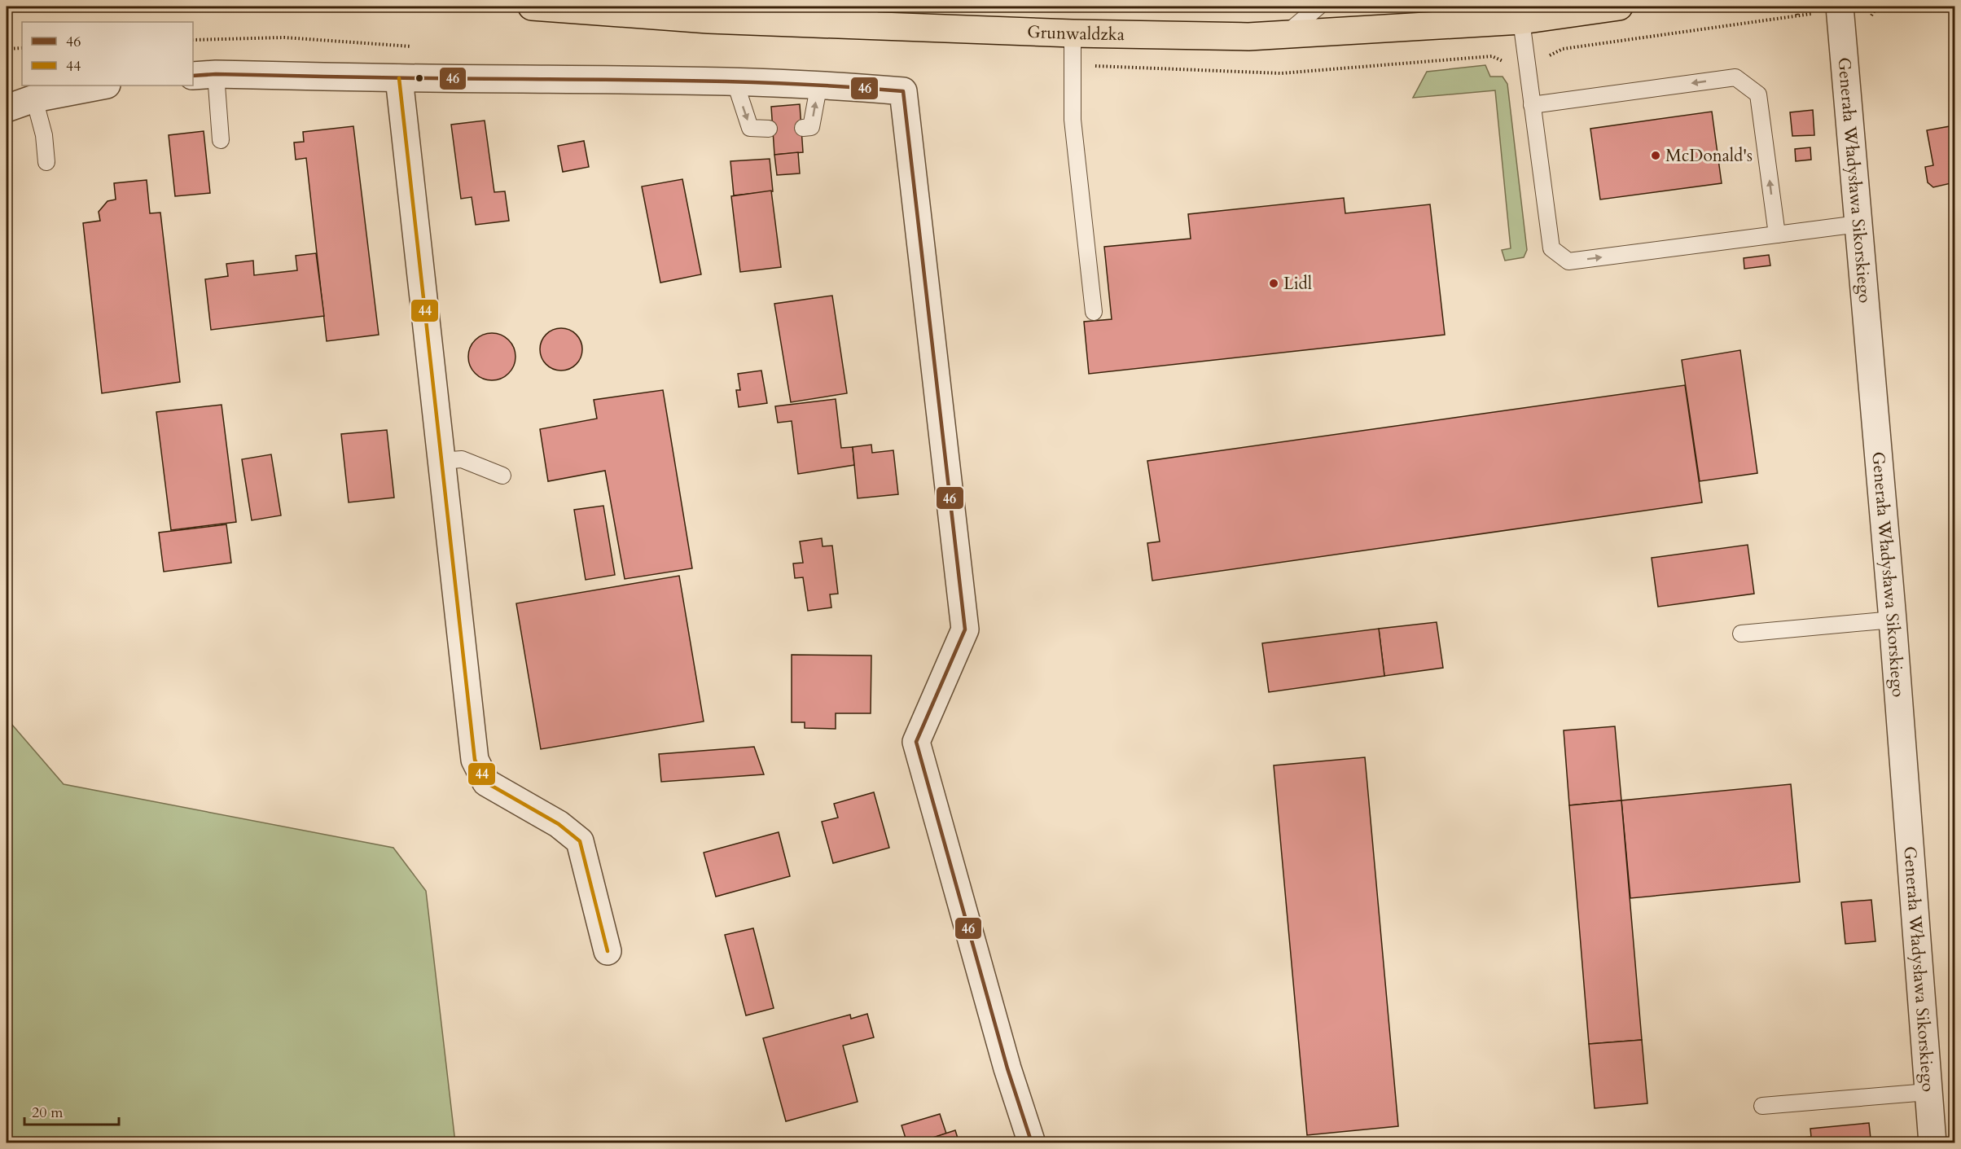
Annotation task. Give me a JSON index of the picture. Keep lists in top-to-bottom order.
{
  "streets": {
    "main road": ["Grunwaldzka"],
    "street": ["Generała Władysława Sikorskiego"]
  },
  "places": ["McDonald's", "Lidl"],
  "lines": ["transit line 46", "transit line 44"],
  "legend": ["46", "44"],
  "scale_bar": "20 m"
}
